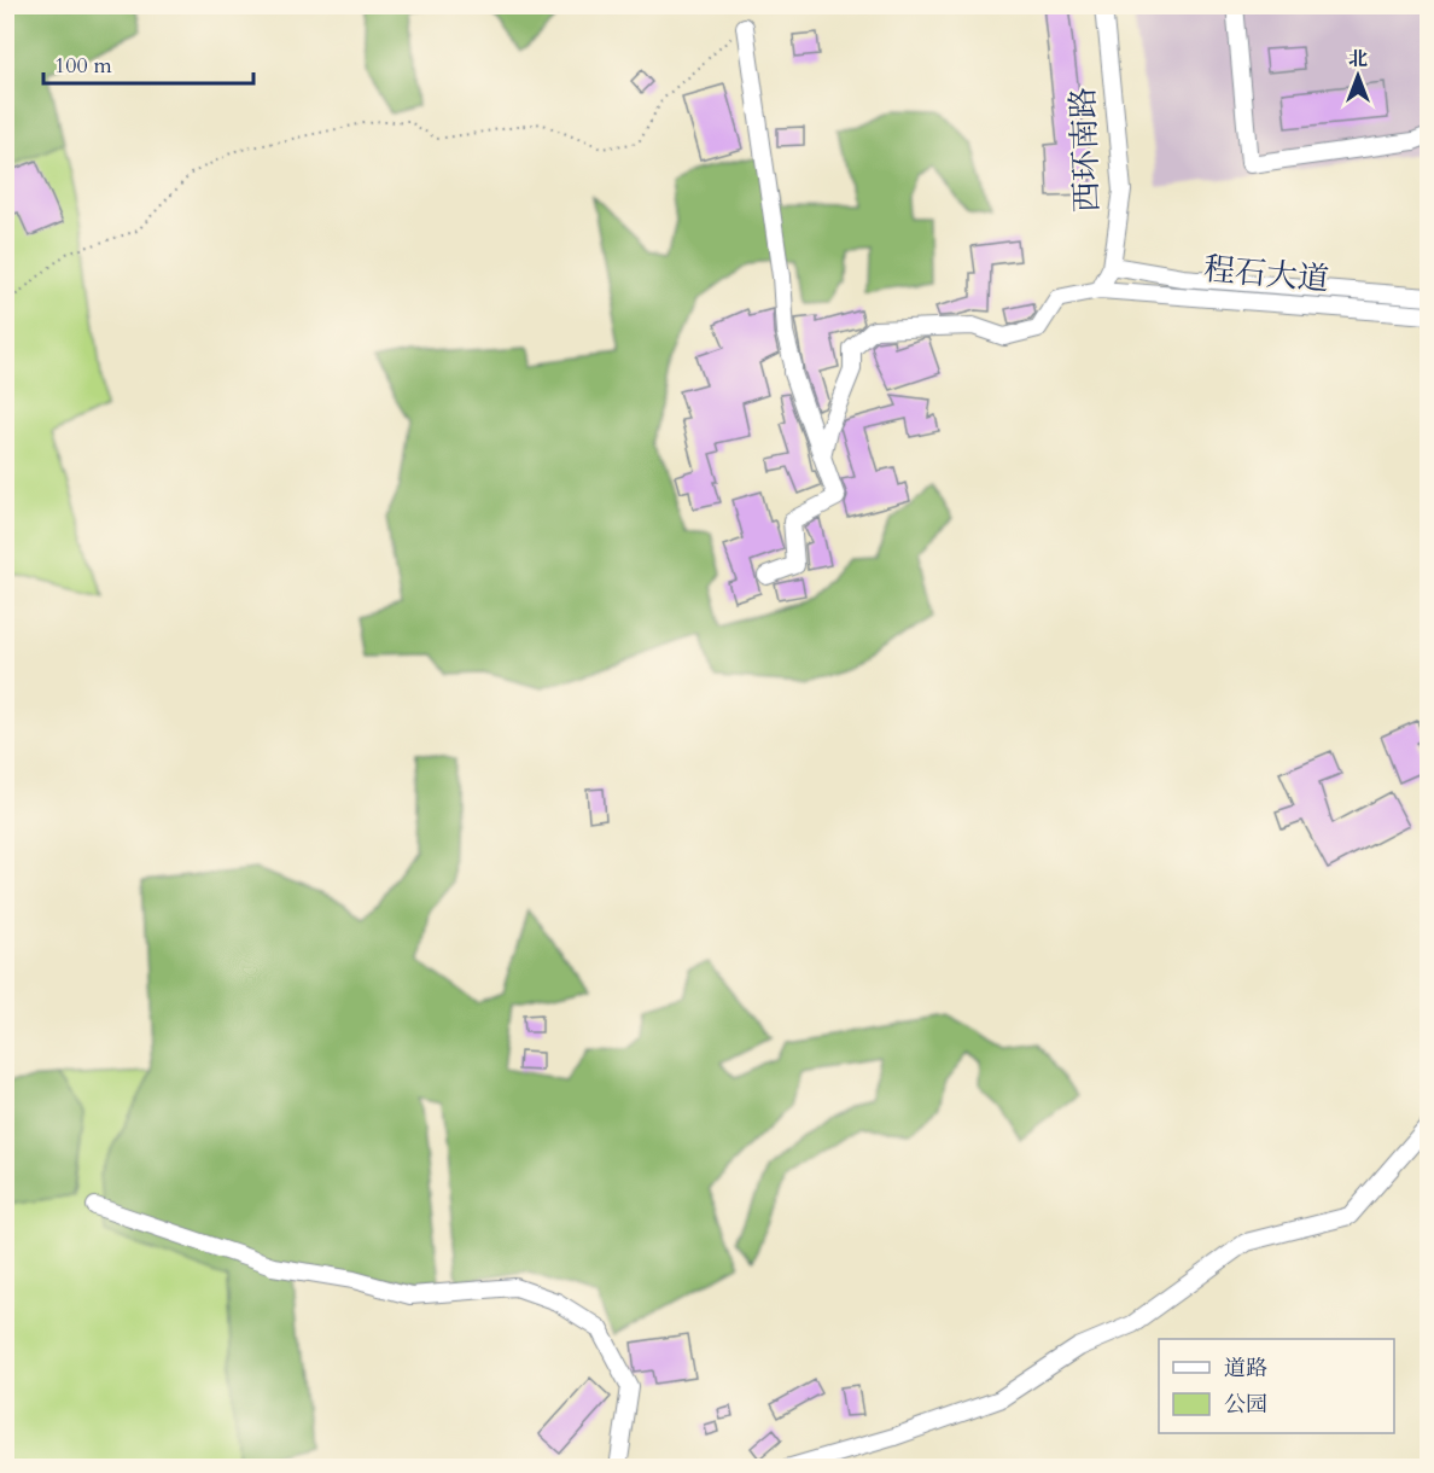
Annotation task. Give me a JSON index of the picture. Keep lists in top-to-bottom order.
{
  "streets": {
    "street": ["西环南路", "程石大道"]
  },
  "crossings": [
    ["西环南路", "程石大道"]
  ],
  "legend": ["道路", "公园"],
  "scale_bar": "100 m",
  "north": "top"
}
